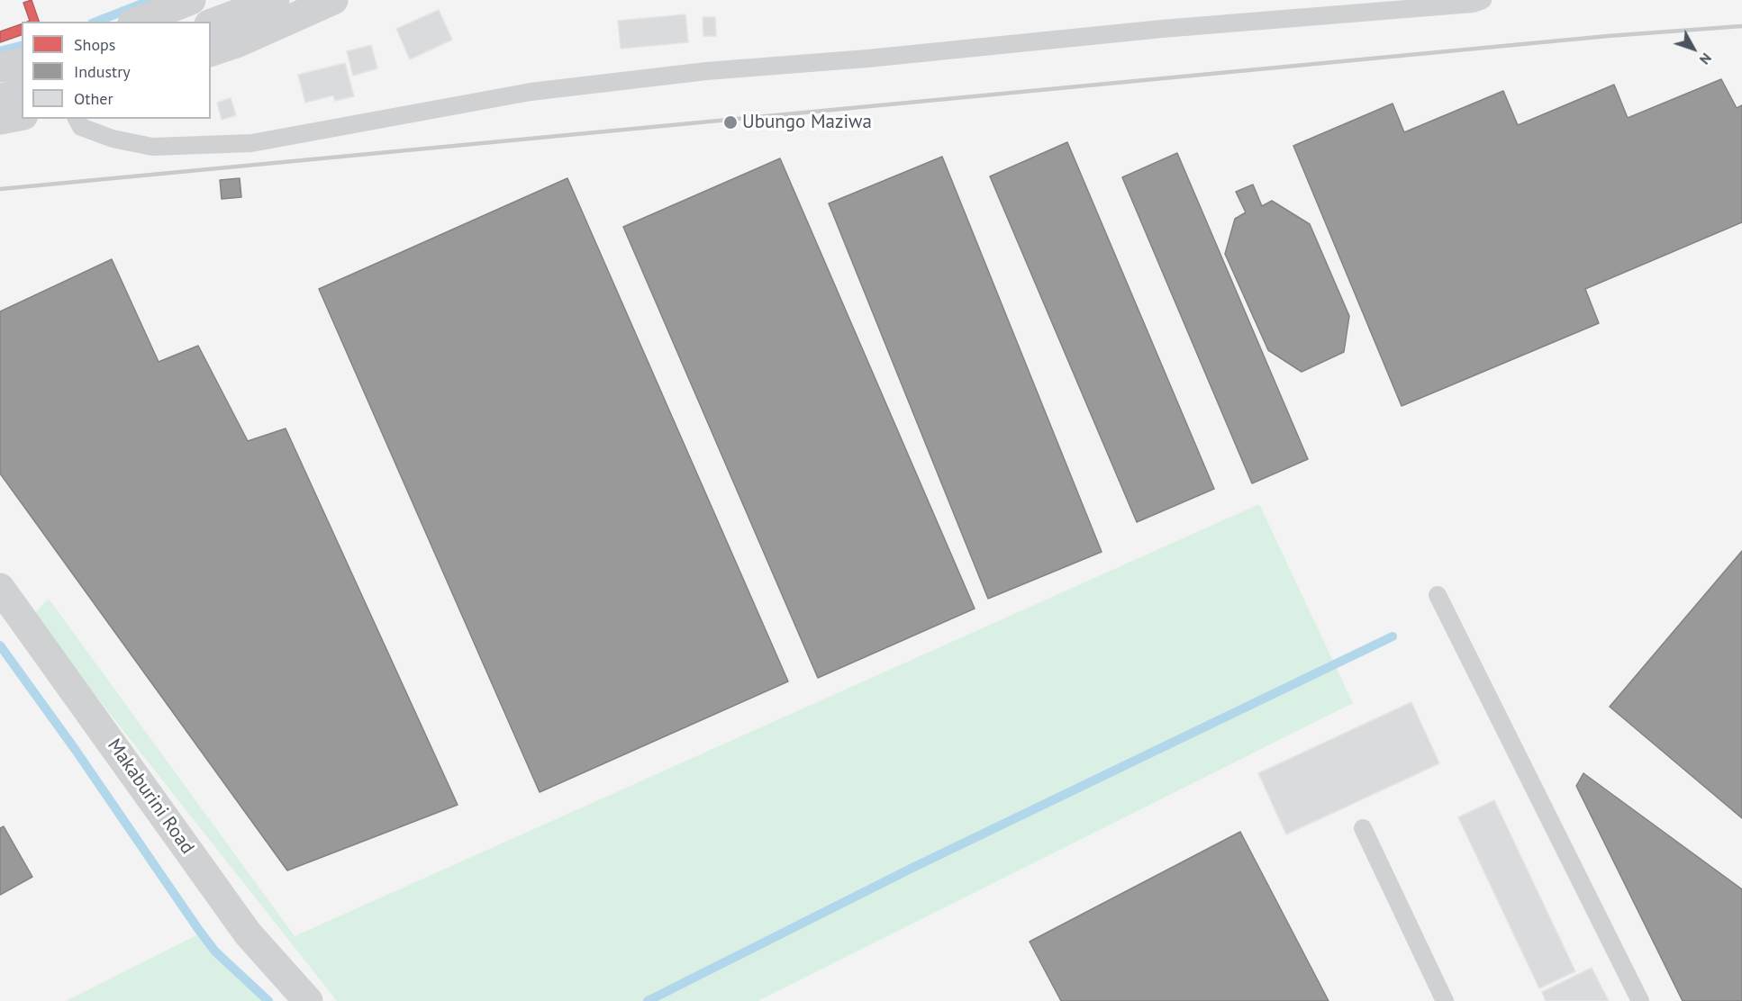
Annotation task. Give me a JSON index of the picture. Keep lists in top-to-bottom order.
{
  "streets": {
    "street": ["Makaburini Road"]
  },
  "places": ["Ubungo Maziwa"],
  "legend": ["Shops", "Industry", "Other"],
  "north": "bottom right"
}
